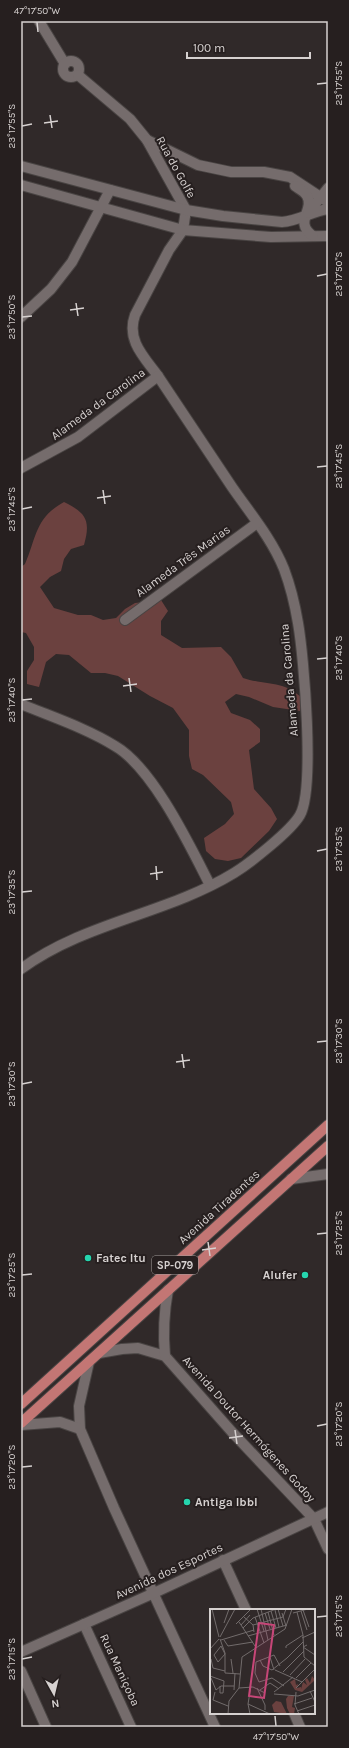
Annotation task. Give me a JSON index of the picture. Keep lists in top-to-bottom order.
{
  "streets": {
    "main road": ["Avenida Tiradentes", "SP-079"],
    "street": [
      "Rua do Golfe",
      "Alameda da Carolina",
      "Alameda Três Marias",
      "Avenida Doutor Hermógenes Godoy",
      "Avenida dos Esportes",
      "Rua Maniçoba"
    ]
  },
  "crossings": [
    ["Rua do Golfe", "Alameda da Carolina"],
    ["Alameda da Carolina", "Alameda Três Marias"],
    ["SP-079", "Avenida Doutor Hermógenes Godoy"],
    ["Avenida Doutor Hermógenes Godoy", "Avenida dos Esportes"],
    ["Avenida dos Esportes", "Rua Maniçoba"]
  ],
  "places": ["Fatec Itu", "Alufer", "Antiga Ibbl"],
  "scale_bar": "100 m",
  "north": "bottom",
  "coordinates": [
    "47°17'50\"W",
    "23°17'55\"S",
    "23°17'50\"S",
    "23°17'45\"S",
    "23°17'40\"S",
    "23°17'35\"S",
    "23°17'30\"S",
    "23°17'25\"S",
    "23°17'20\"S",
    "23°17'15\"S"
  ]
}
